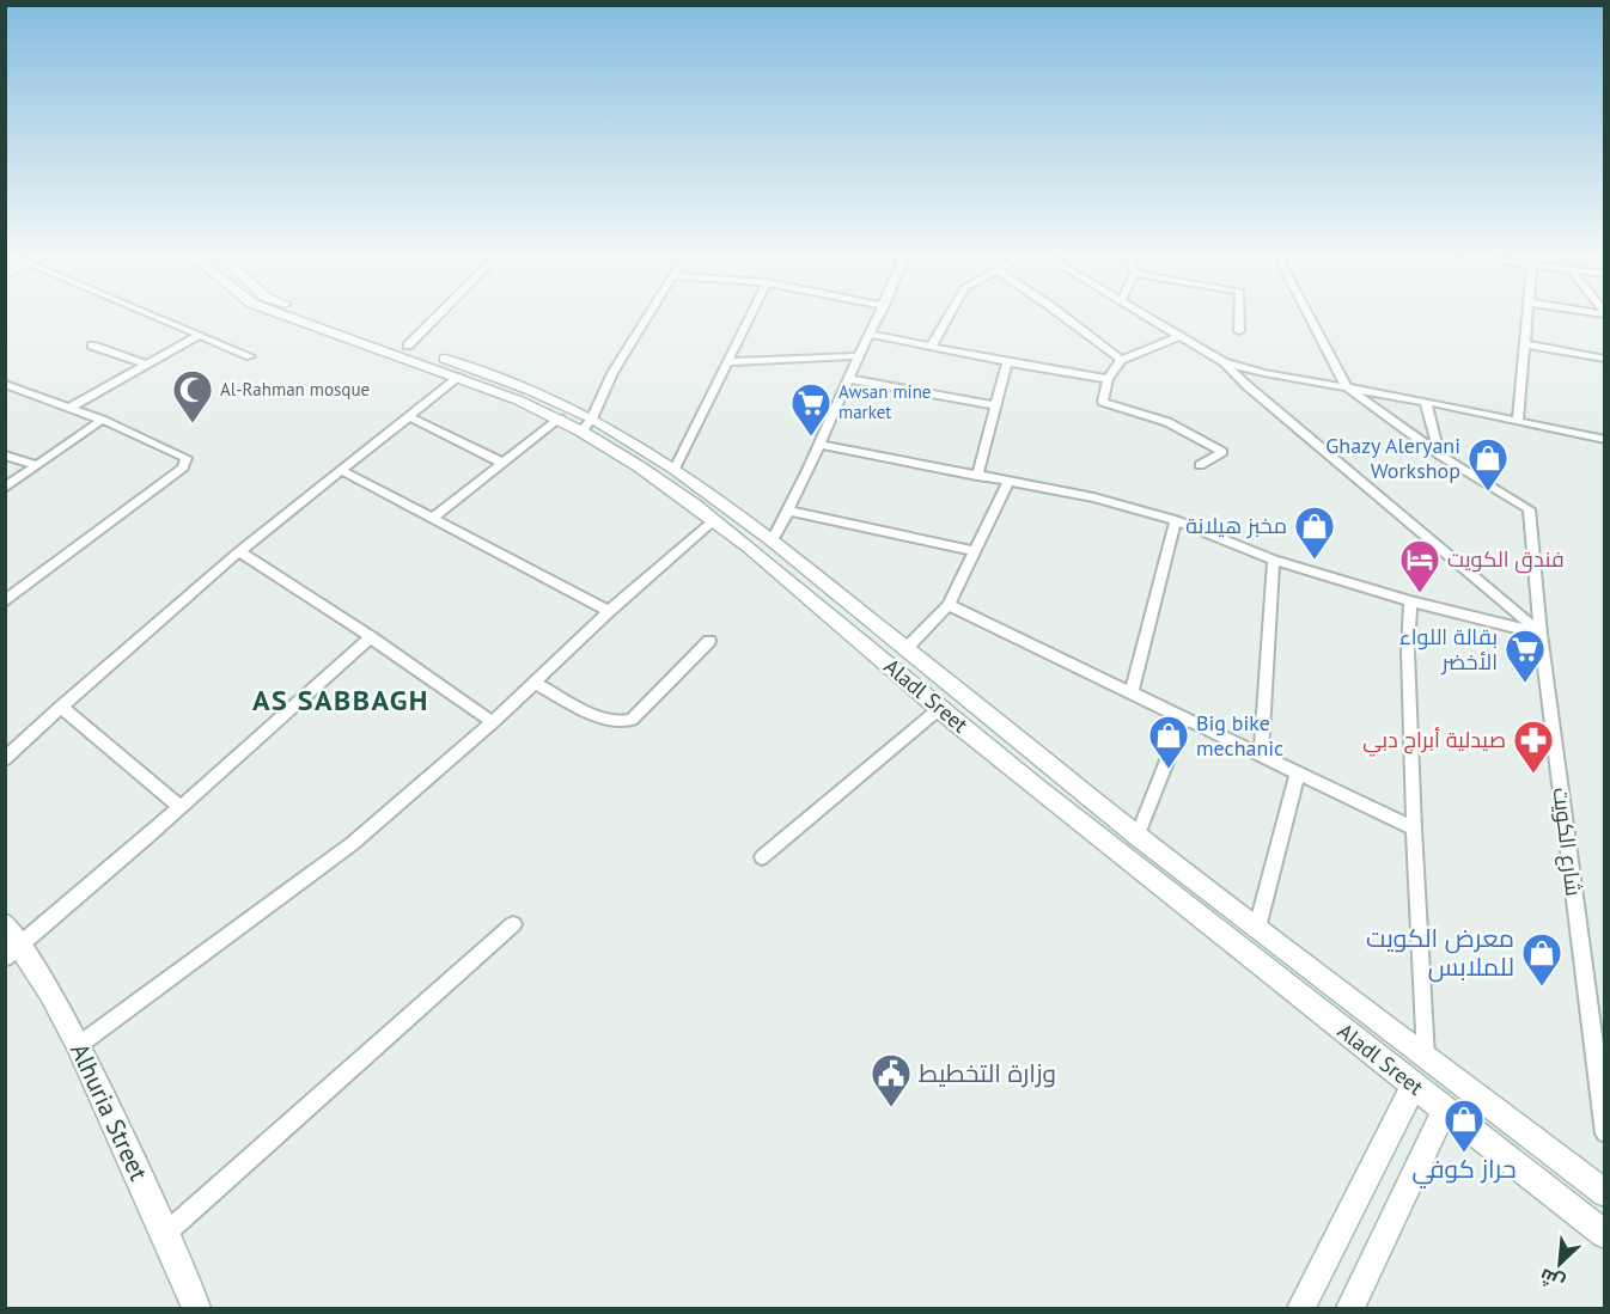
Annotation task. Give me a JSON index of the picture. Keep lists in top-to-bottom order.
{
  "streets": {
    "street": ["Aladl Sreet", "شارع الكويت", "Alhuria Street"]
  },
  "districts": ["AS SABBAGH"],
  "places": {
    "mosque": ["Al-Rahman mosque"],
    "supermarket": ["Awsan mine market", "بقالة اللواء الأخضر"],
    "shop": [
      "Ghazy Aleryani Workshop",
      "مخبز هيلانة",
      "Big bike mechanic",
      "معرض الكويت للملابس",
      "حراز كوفي"
    ],
    "hotel": ["فندق الكويت"],
    "pharmacy": ["صيدلية أبراج دبي"],
    "public building": ["وزارة التخطيط"]
  },
  "north": "bottom left"
}
